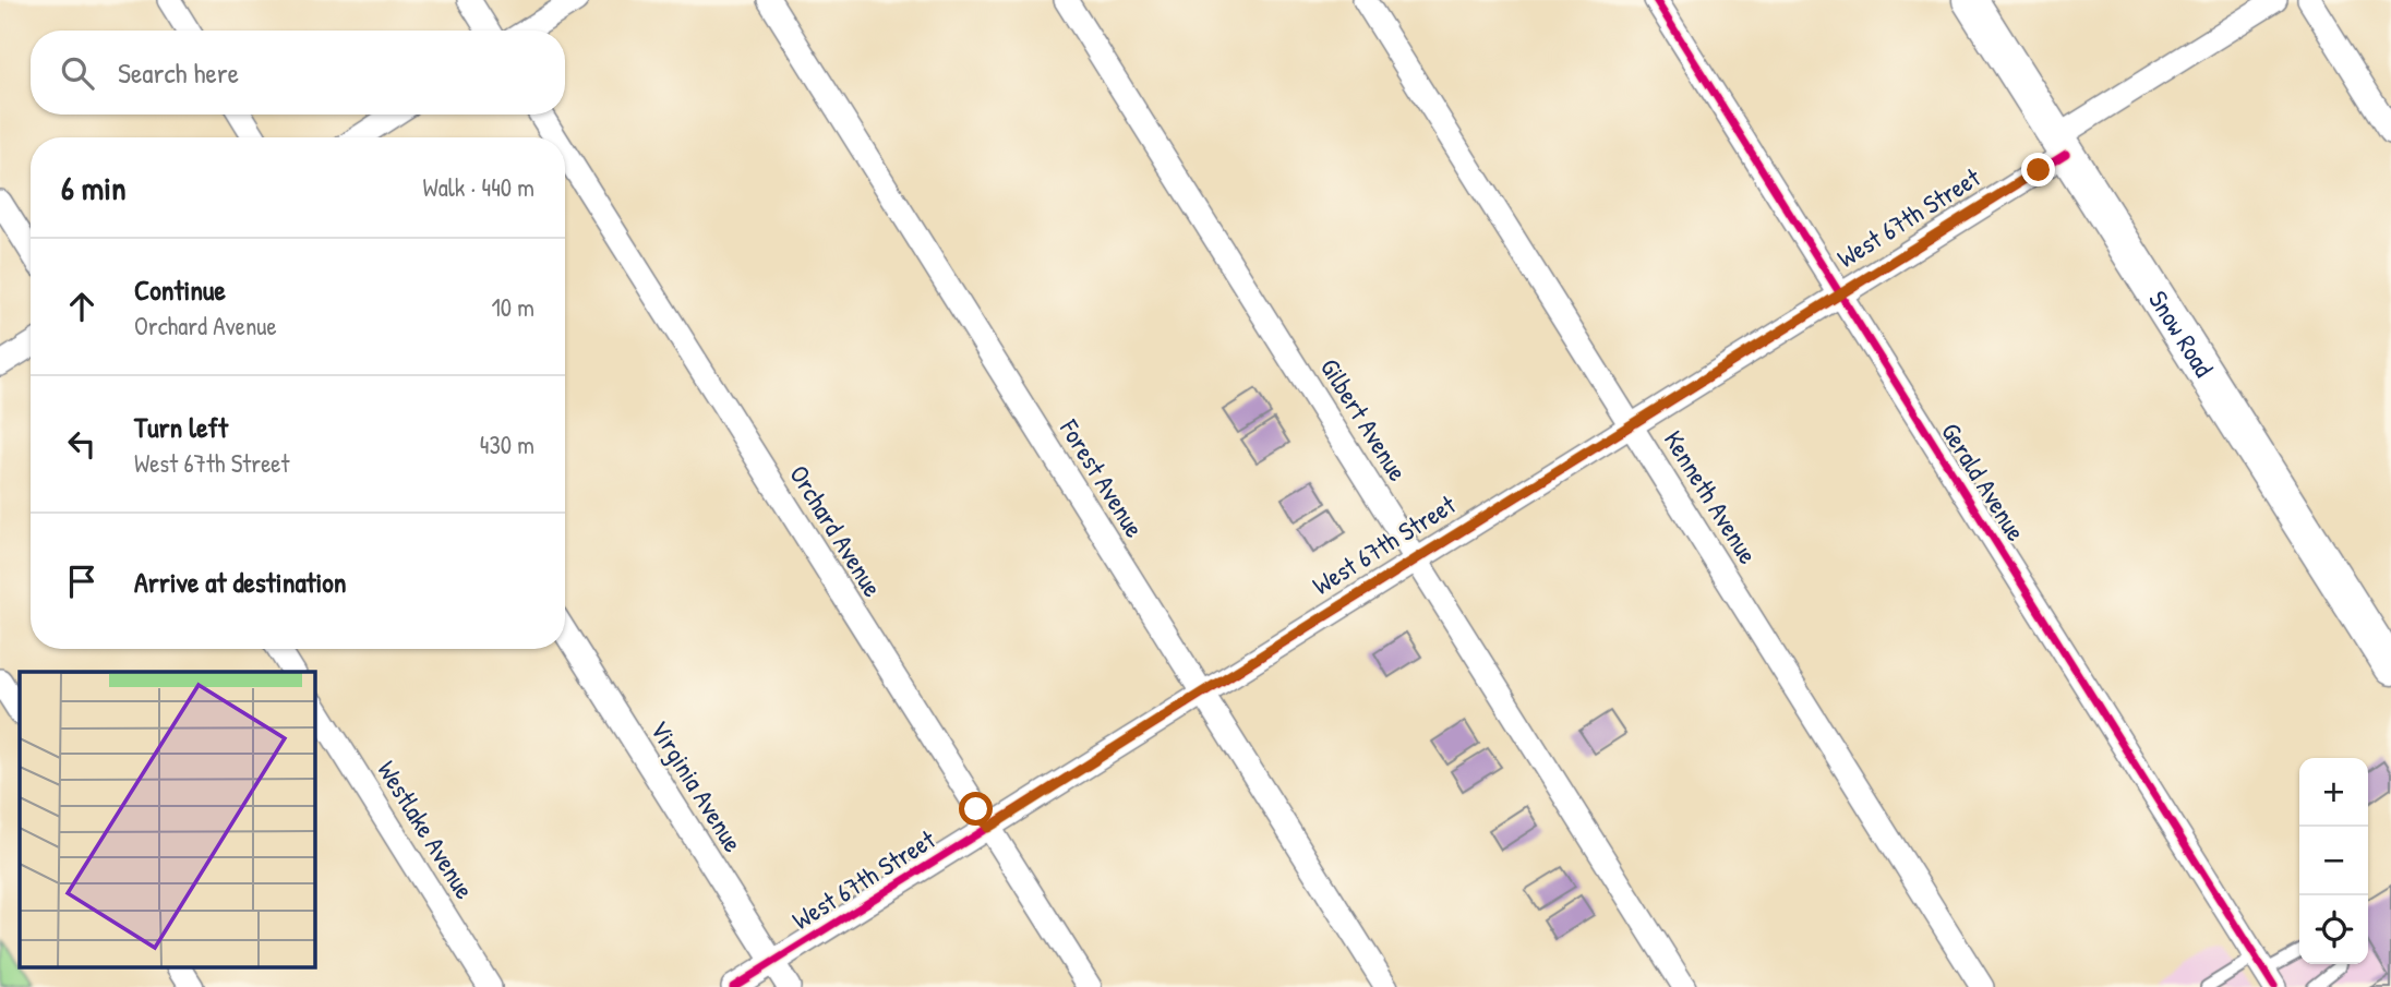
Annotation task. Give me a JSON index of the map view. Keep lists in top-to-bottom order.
{
  "streets": {
    "main road": ["Snow Road"],
    "street": [
      "West 67th Street",
      "Gilbert Avenue",
      "Forest Avenue",
      "Gerald Avenue",
      "Kenneth Avenue",
      "Orchard Avenue",
      "Virginia Avenue",
      "Westlake Avenue"
    ]
  },
  "crossings": [
    ["West 67th Street", "Snow Road"],
    ["West 67th Street", "Gilbert Avenue"],
    ["West 67th Street", "Forest Avenue"],
    ["West 67th Street", "Gerald Avenue"],
    ["West 67th Street", "Kenneth Avenue"],
    ["West 67th Street", "Orchard Avenue"],
    ["West 67th Street", "Virginia Avenue"]
  ],
  "page": {
    "search": "Search here",
    "heading": ["6 min", "Walk · 440 m"],
    "list": [
      ["Continue", "Orchard Avenue", "10 m"],
      ["Turn left", "West 67th Street", "430 m"],
      "Arrive at destination"
    ],
    "map_buttons": ["+", "−"]
  }
}
